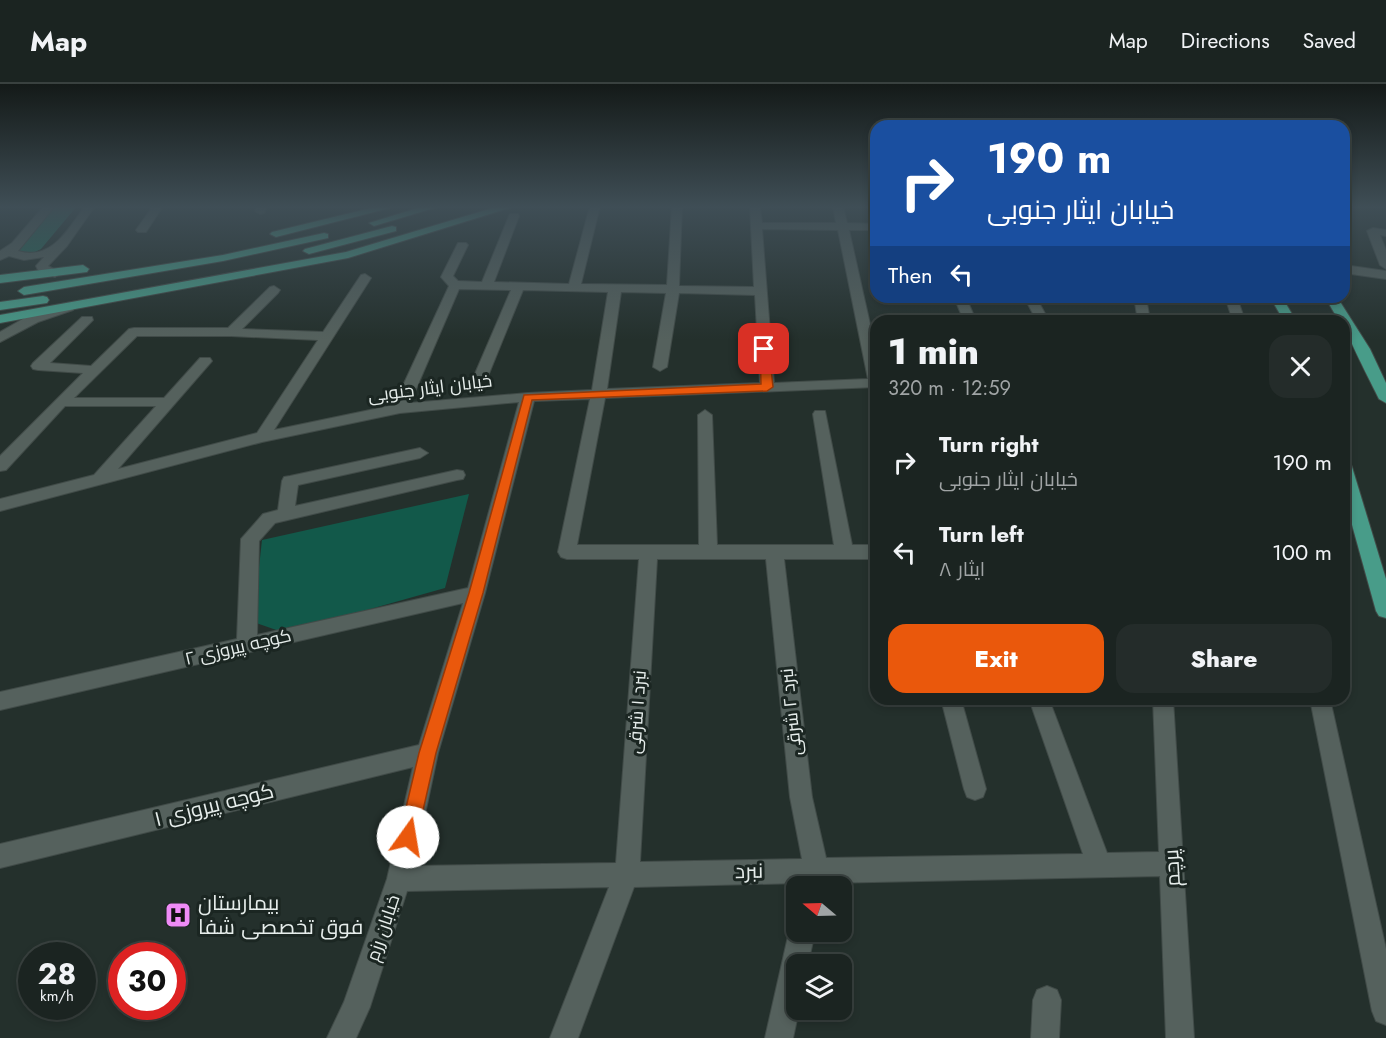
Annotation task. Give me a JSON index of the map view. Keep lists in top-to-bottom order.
{
  "streets": {
    "street": [
      "خیابان ایثار جنوبی",
      "کوچه پیروزی ۲",
      "نبرد ۱ شرقی",
      "نبرد ۲ شرقی",
      "کوچه پیروزی ۱",
      "پرچم",
      "نبرد",
      "خیابان رزم"
    ]
  },
  "crossings": [
    ["خیابان ایثار جنوبی", "خیابان رزم"],
    ["کوچه پیروزی ۲", "خیابان رزم"],
    ["نبرد ۱ شرقی", "نبرد"],
    ["کوچه پیروزی ۱", "خیابان رزم"],
    ["پرچم", "نبرد"],
    ["نبرد", "خیابان رزم"]
  ],
  "places": {
    "hospital": ["بیمارستان فوق تخصصی شفا"]
  },
  "north": "left",
  "page": {
    "header": "Map",
    "nav": ["Map", "Directions", "Saved"],
    "turn": ["190 m", "خیابان ایثار جنوبی"],
    "then": "Then",
    "heading": ["1 min", "320 m · 12:59"],
    "list": [
      {
        "name": "Turn right",
        "note": "خیابان ایثار جنوبی",
        "value": "190 m"
      },
      {
        "name": "Turn left",
        "note": "ایثار ۸",
        "value": "100 m"
      }
    ],
    "buttons": ["Exit", "Share"],
    "speed": "28 km/h",
    "limit": "30"
  }
}
